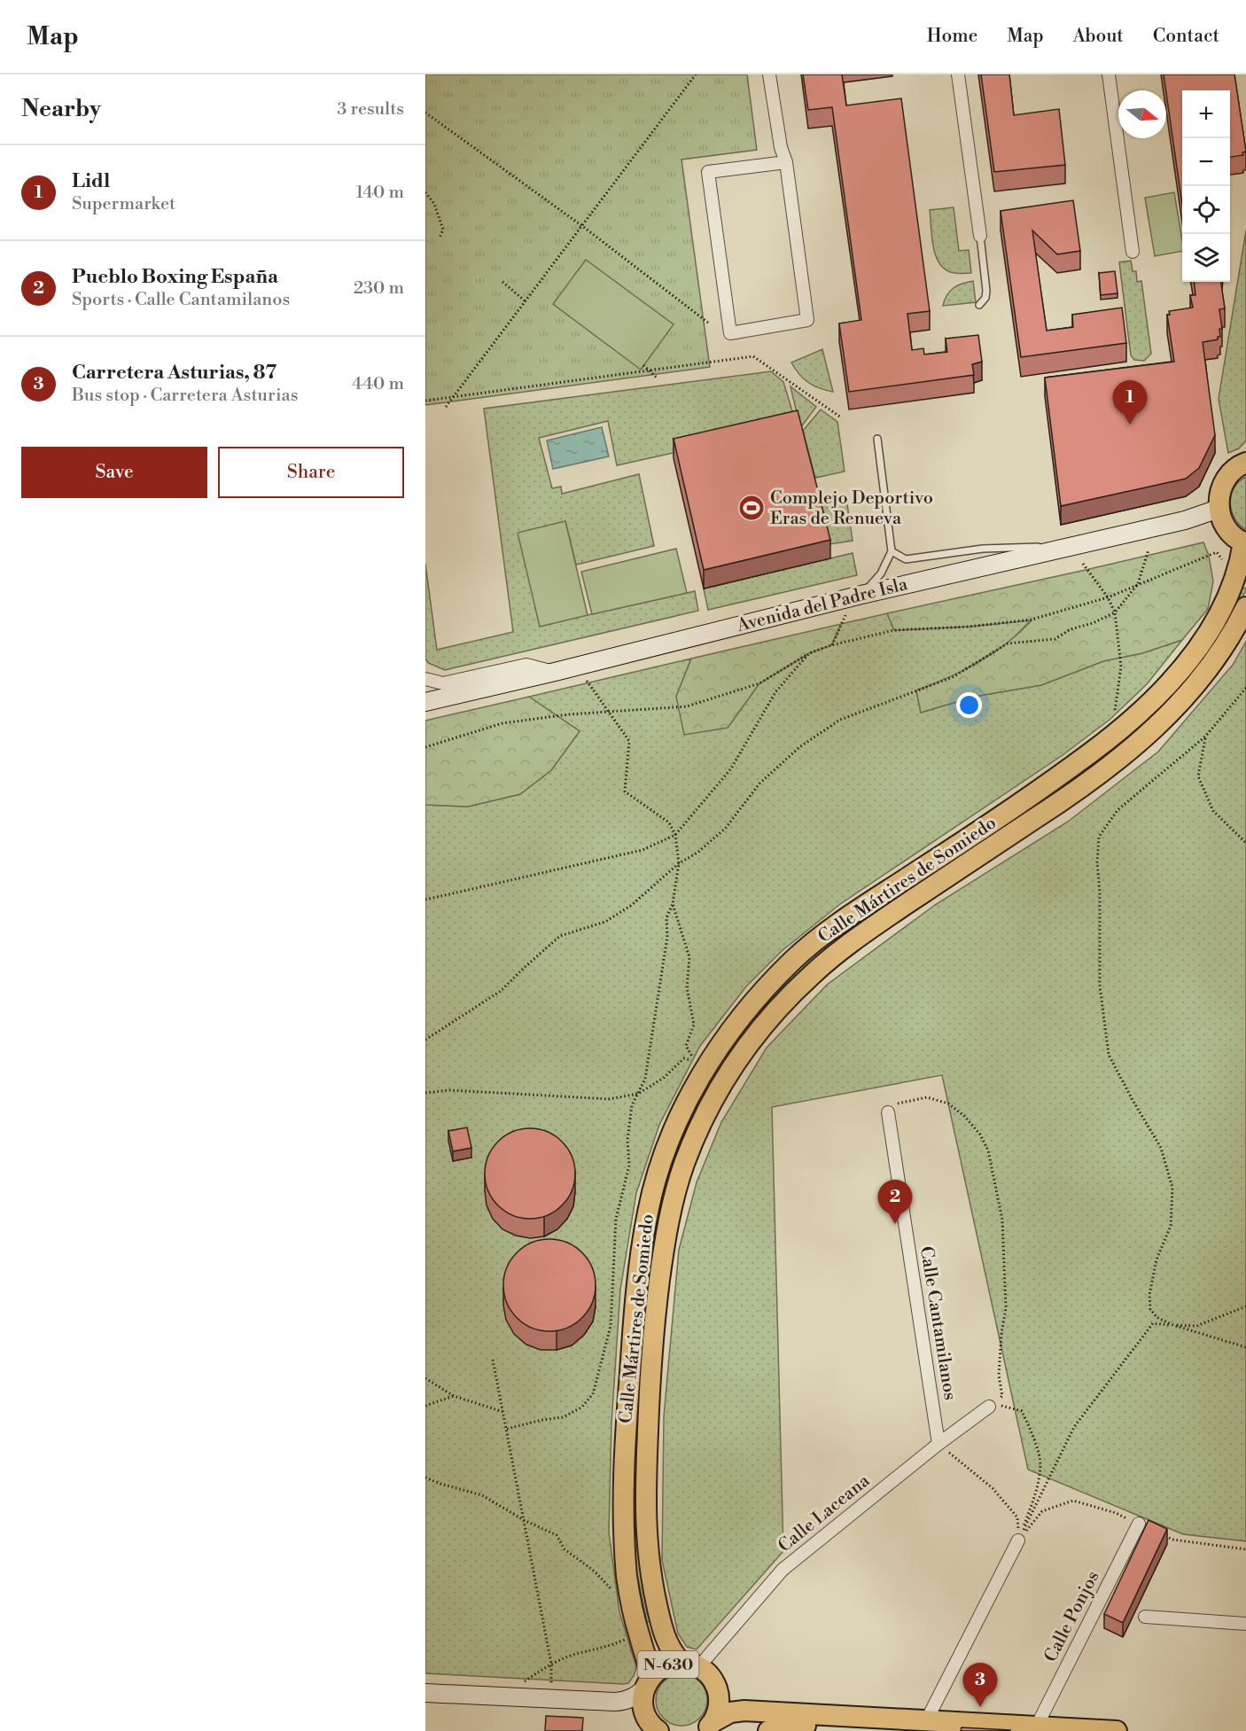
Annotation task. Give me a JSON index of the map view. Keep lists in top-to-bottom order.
{
  "streets": {
    "main road": ["Avenida del Padre Isla", "Calle Mártires de Somiedo", "N-630"],
    "street": ["Calle Cantamilanos", "Calle Laceana", "Calle Ponjos"]
  },
  "crossings": [
    ["Calle Mártires de Somiedo", "Calle Laceana"],
    ["Calle Mártires de Somiedo", "N-630"],
    ["Calle Cantamilanos", "Calle Laceana"],
    ["Calle Laceana", "N-630"]
  ],
  "places": {
    "sports": ["Complejo Deportivo Eras de Renueva"]
  },
  "north": "right",
  "page": {
    "header": "Map",
    "nav": [
      "Home",
      "Map",
      "About",
      "Contact"
    ],
    "heading": ["Nearby", "3 results"],
    "map_buttons": ["+", "−"],
    "list": [
      {
        "mark": "1",
        "name": "Lidl",
        "note": "Supermarket",
        "value": "140 m"
      },
      {
        "mark": "2",
        "name": "Pueblo Boxing España",
        "note": "Sports · Calle Cantamilanos",
        "value": "230 m"
      },
      {
        "mark": "3",
        "name": "Carretera Asturias, 87",
        "note": "Bus stop · Carretera Asturias",
        "value": "440 m"
      }
    ],
    "pins": ["1", "2", "3"],
    "buttons": ["Save", "Share"]
  }
}
